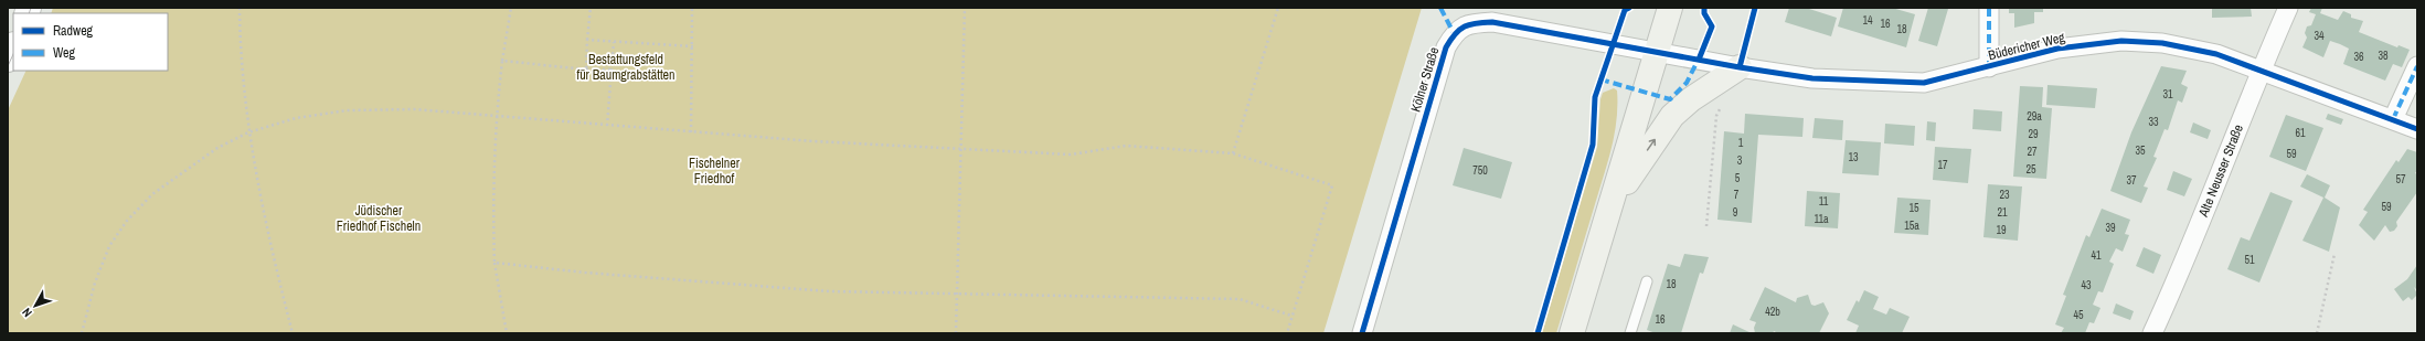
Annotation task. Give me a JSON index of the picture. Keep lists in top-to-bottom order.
{
  "streets": {
    "street": ["Büdericher Weg", "Kölner Straße", "Alte Neusser Straße"]
  },
  "crossings": [
    ["Büdericher Weg", "Kölner Straße"],
    ["Büdericher Weg", "Alte Neusser Straße"]
  ],
  "parks": ["Bestattungsfeld für Baumgrabstätten", "Fischelner Friedhof", "Jüdischer Friedhof Fischeln"],
  "house_numbers": [
    "14",
    "16",
    "18",
    "34",
    "38",
    "36",
    "31",
    "29a",
    "33",
    "61",
    "29",
    "1",
    "35",
    "27",
    "59",
    "13",
    "3",
    "17",
    "25",
    "750",
    "5",
    "57",
    "37",
    "7",
    "23",
    "11",
    "59",
    "15",
    "9",
    "21",
    "11a",
    "15a",
    "39",
    "19",
    "41",
    "51",
    "18",
    "43",
    "42b",
    "45",
    "16"
  ],
  "legend": ["Radweg", "Weg"],
  "north": "bottom left"
}
